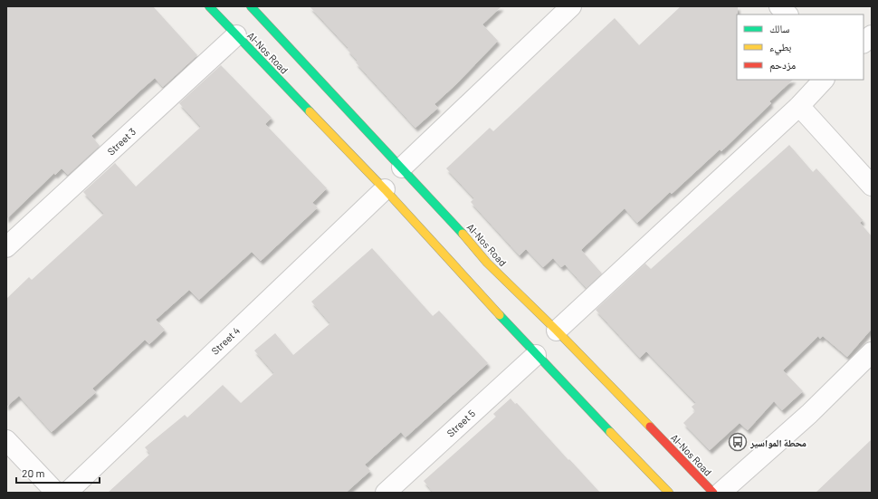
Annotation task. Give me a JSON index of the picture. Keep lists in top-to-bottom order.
{
  "streets": {
    "main road": ["Al-Nos Road"],
    "street": ["Street 3", "Street 4", "Street 5"]
  },
  "crossings": [
    ["Al-Nos Road", "Street 3"],
    ["Al-Nos Road", "Street 4"],
    ["Al-Nos Road", "Street 5"]
  ],
  "places": {
    "bus stop": ["محطة المواسير"]
  },
  "legend": ["سالك", "بطيء", "مزدحم"],
  "scale_bar": "20 m"
}
